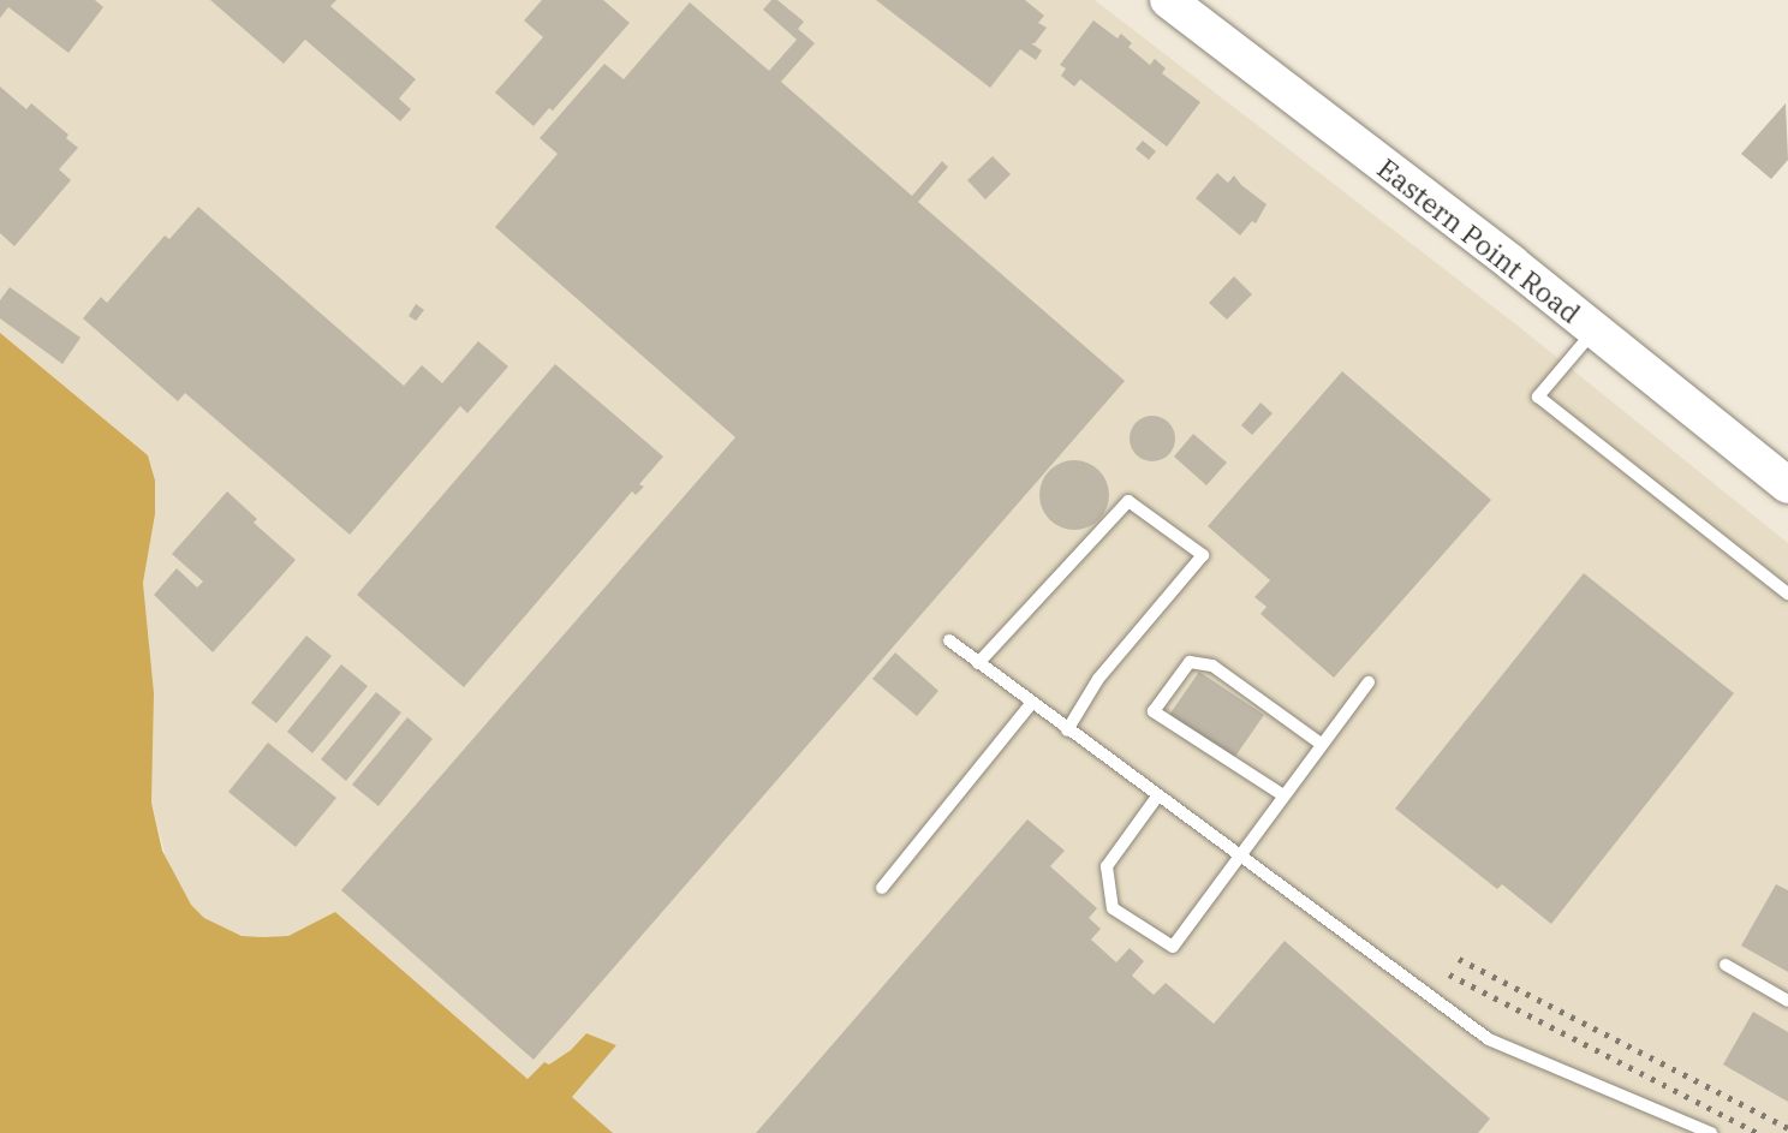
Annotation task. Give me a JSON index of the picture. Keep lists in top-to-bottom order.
{
  "streets": {
    "main road": ["Eastern Point Road"]
  }
}
